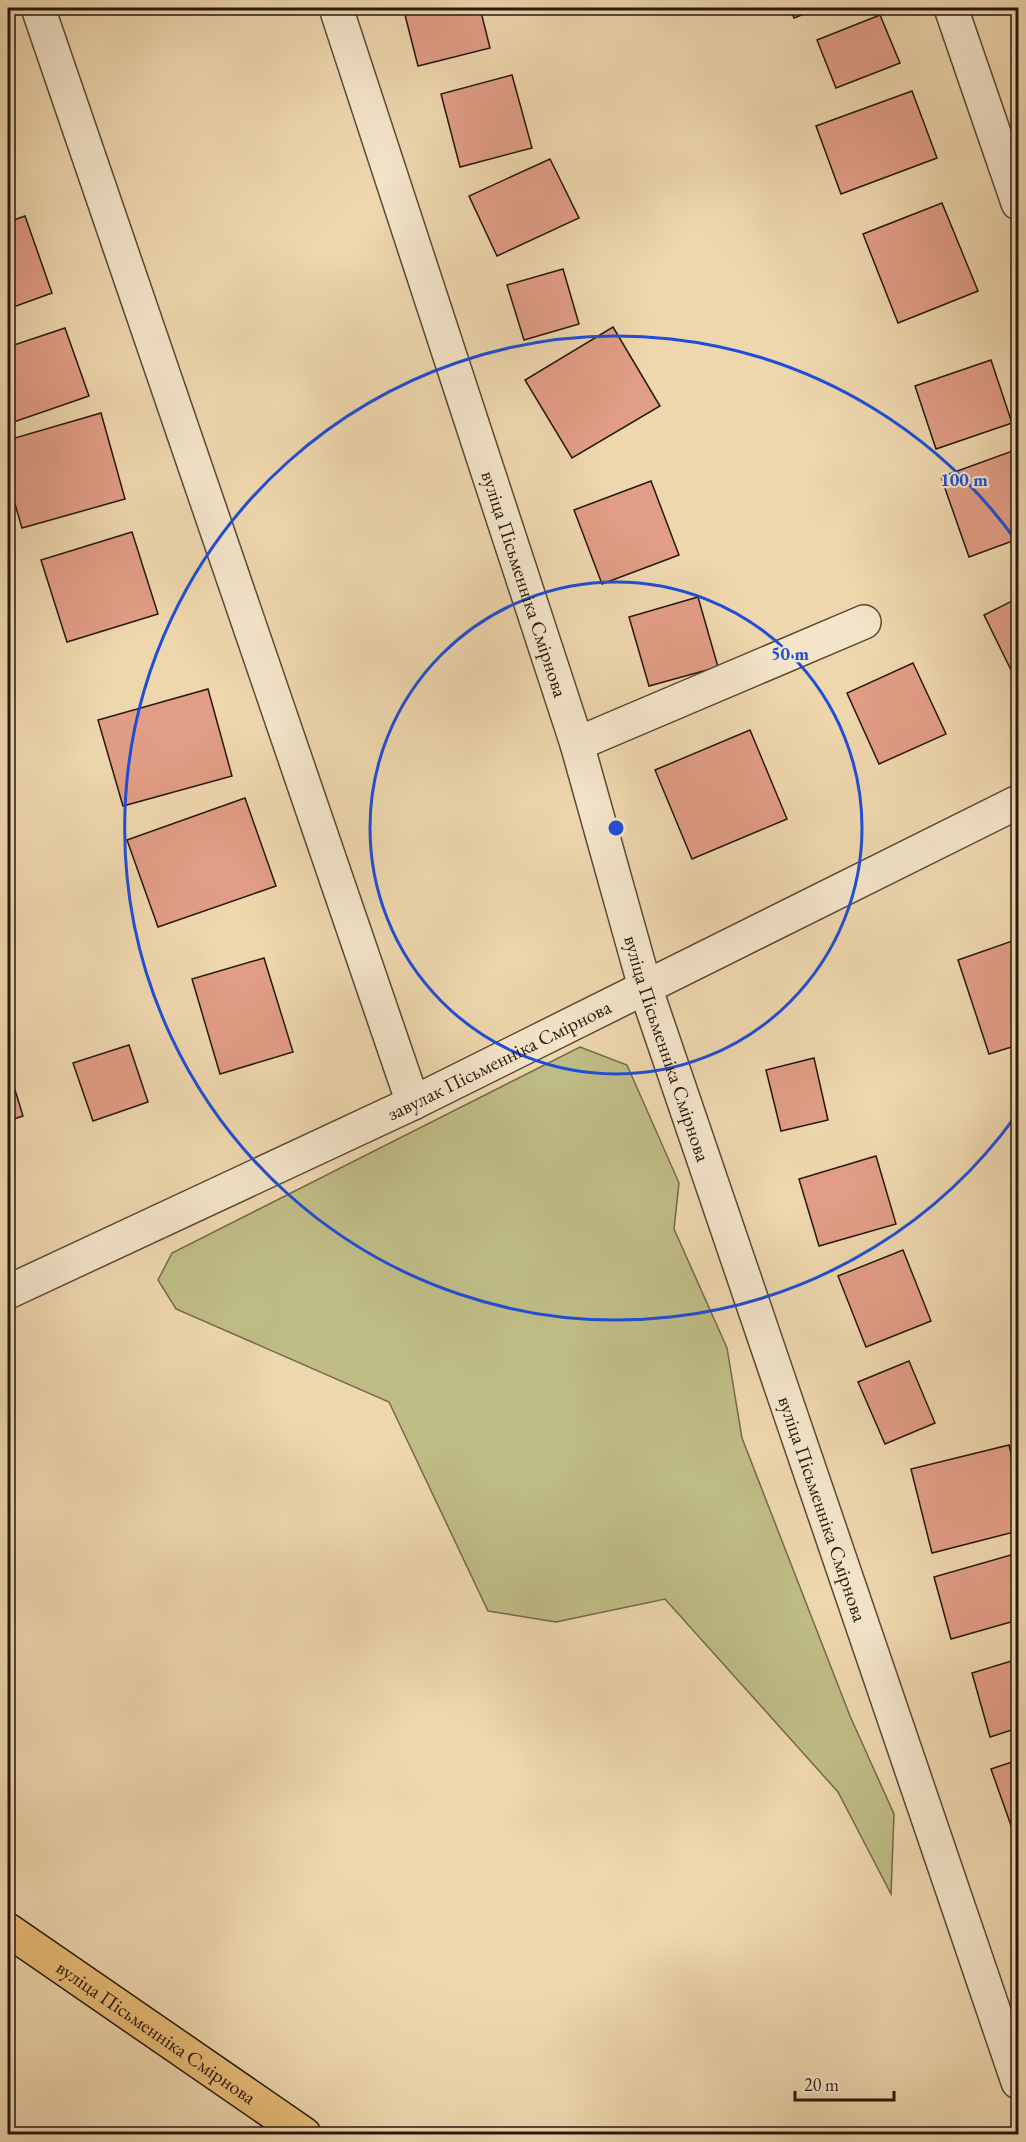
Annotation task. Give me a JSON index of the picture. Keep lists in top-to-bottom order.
{
  "streets": {
    "main road": ["вуліца Пісьменніка Смірнова"],
    "street": ["завулак Пісьменніка Смірнова"]
  },
  "crossings": [
    ["вуліца Пісьменніка Смірнова", "завулак Пісьменніка Смірнова"]
  ],
  "scale_bar": "20 m",
  "rings": ["100 m", "50 m"]
}
